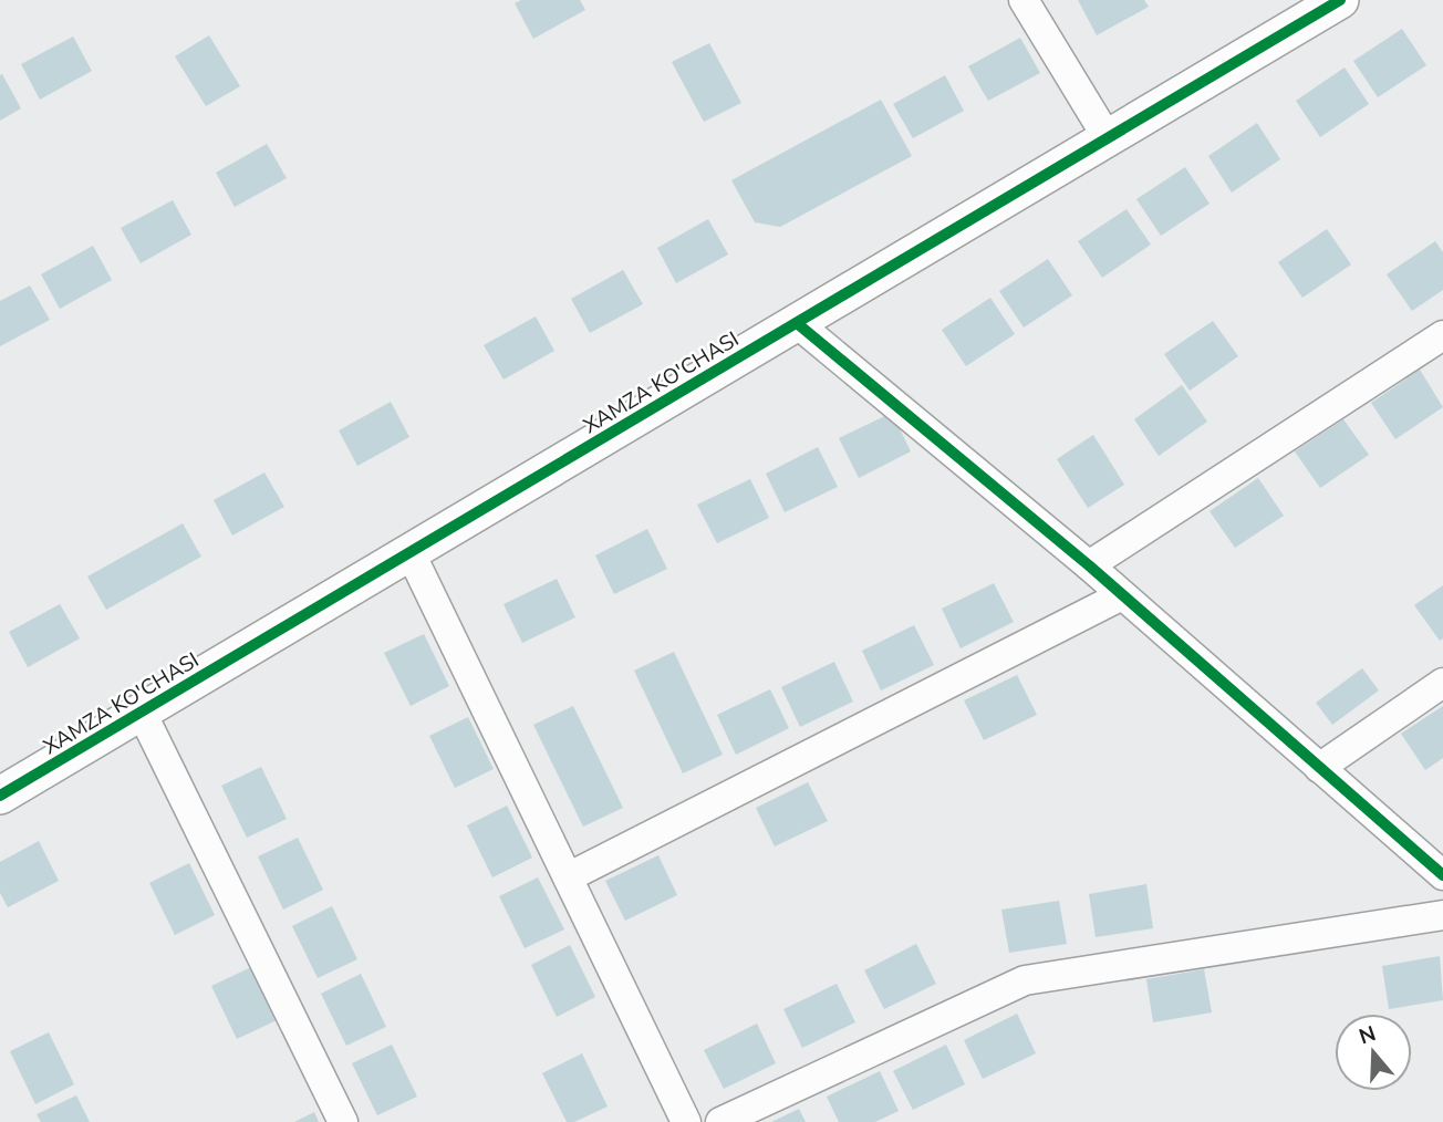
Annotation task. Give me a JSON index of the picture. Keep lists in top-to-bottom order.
{
  "streets": {
    "street": ["XAMZA KO'CHASI"]
  },
  "north": "top"
}
